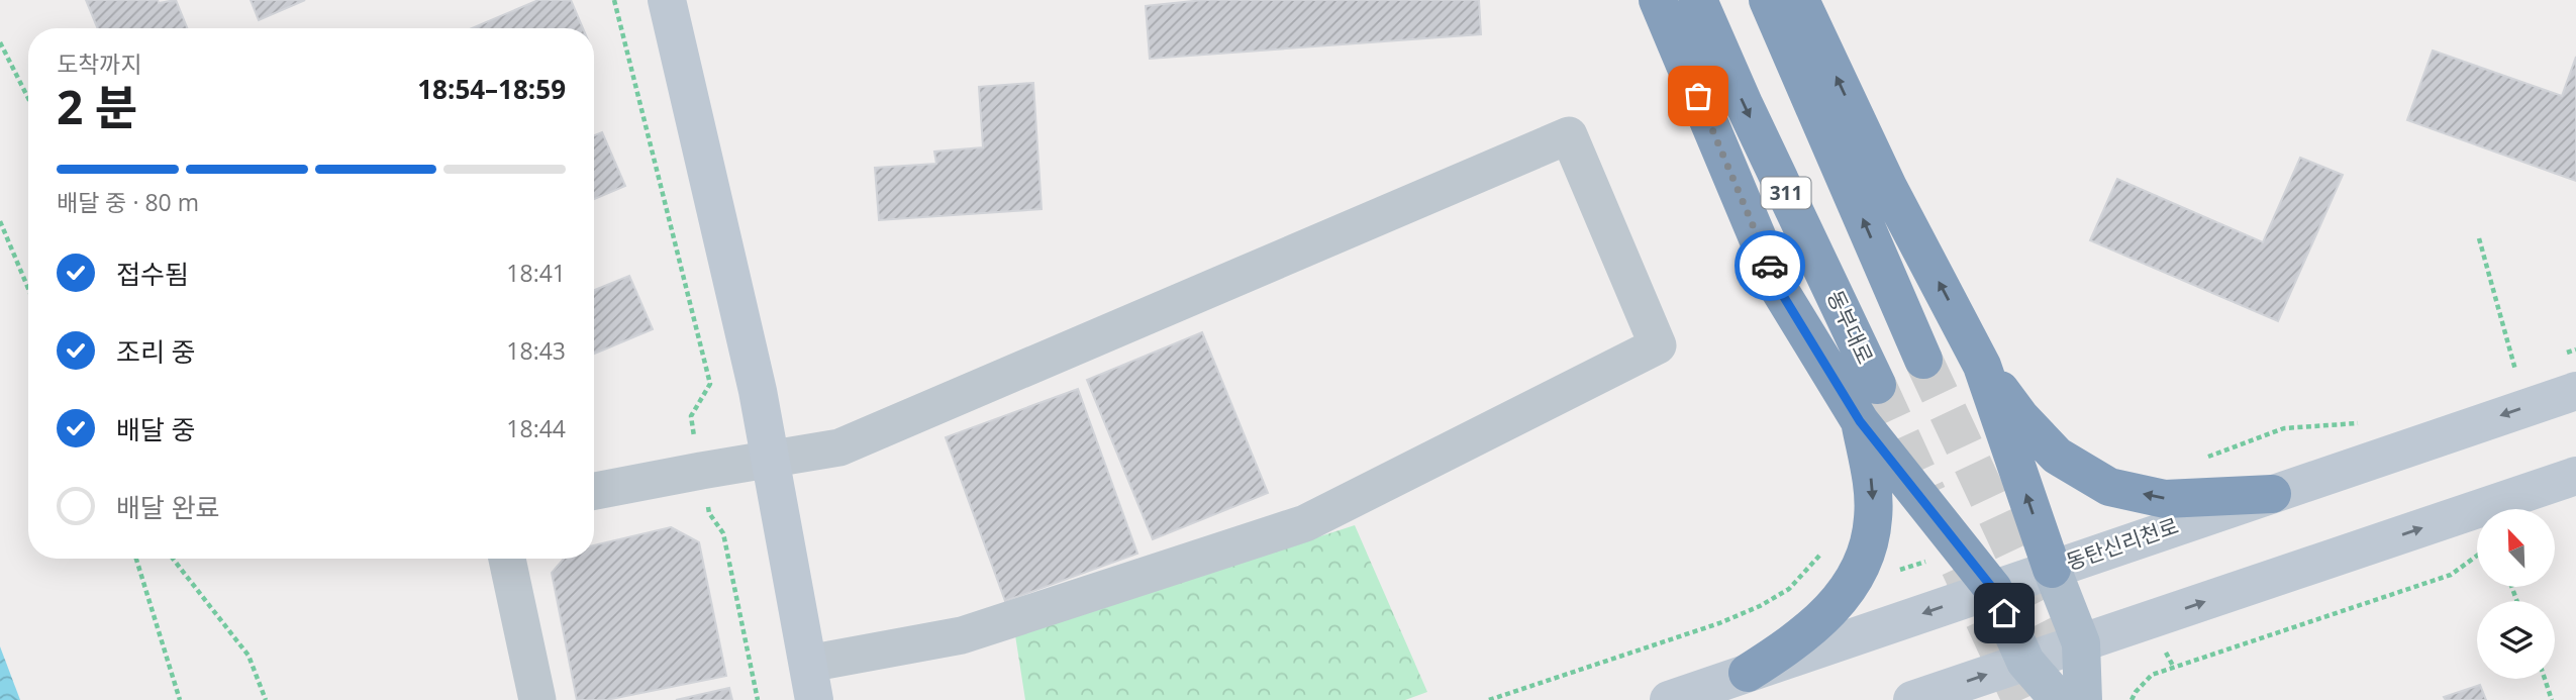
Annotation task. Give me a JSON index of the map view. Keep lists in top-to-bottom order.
{
  "streets": {
    "highway": ["311", "동부대로"],
    "street": ["동탄신리천로"]
  },
  "north": "top left",
  "page": {
    "heading": ["2 분", "도착까지", "18:54–18:59"],
    "bar": "배달 중 · 80 m",
    "list": [
      ["접수됨", "18:41"],
      ["조리 중", "18:43"],
      ["배달 중", "18:44"],
      "배달 완료"
    ]
  }
}
